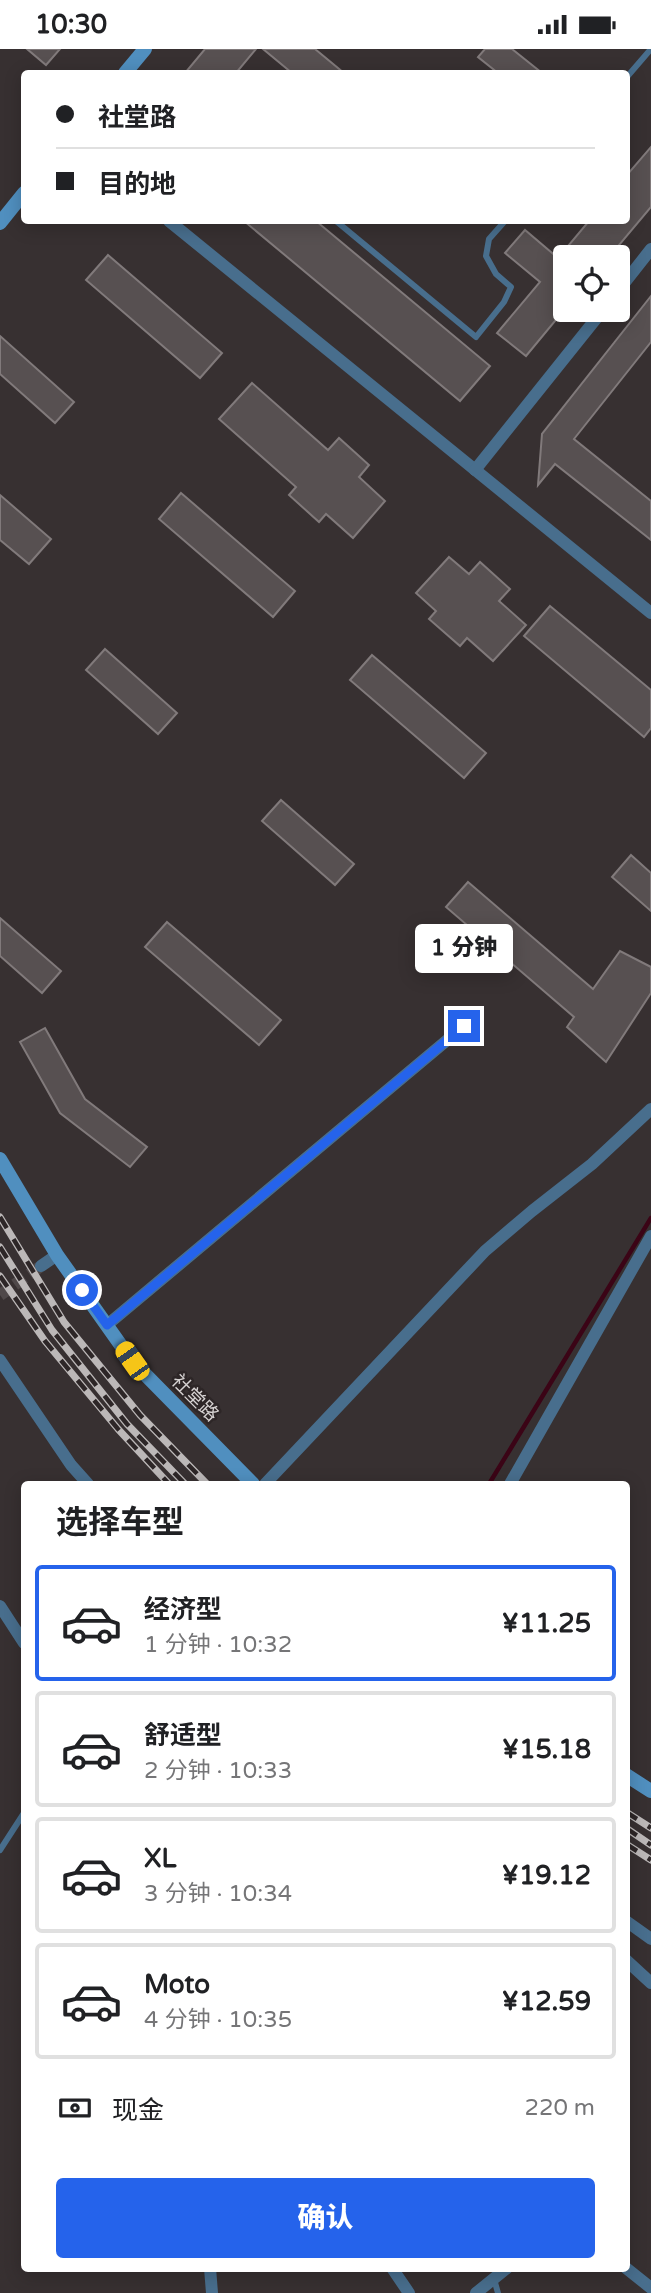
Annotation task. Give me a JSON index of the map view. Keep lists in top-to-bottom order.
{
  "streets": {
    "street": ["社堂路"]
  },
  "page": {
    "status": "10:30",
    "banner": ["社堂路", "目的地"],
    "bubble": "1 分钟",
    "heading": "选择车型",
    "list": [
      {
        "name": "经济型",
        "note": "1 分钟 · 10:32",
        "value": "¥11.25"
      },
      {
        "name": "舒适型",
        "note": "2 分钟 · 10:33",
        "value": "¥15.18"
      },
      {
        "name": "XL",
        "note": "3 分钟 · 10:34",
        "value": "¥19.12"
      },
      {
        "name": "Moto",
        "note": "4 分钟 · 10:35",
        "value": "¥12.59"
      }
    ],
    "pay": ["现金", "220 m"],
    "buttons": "确认"
  }
}
